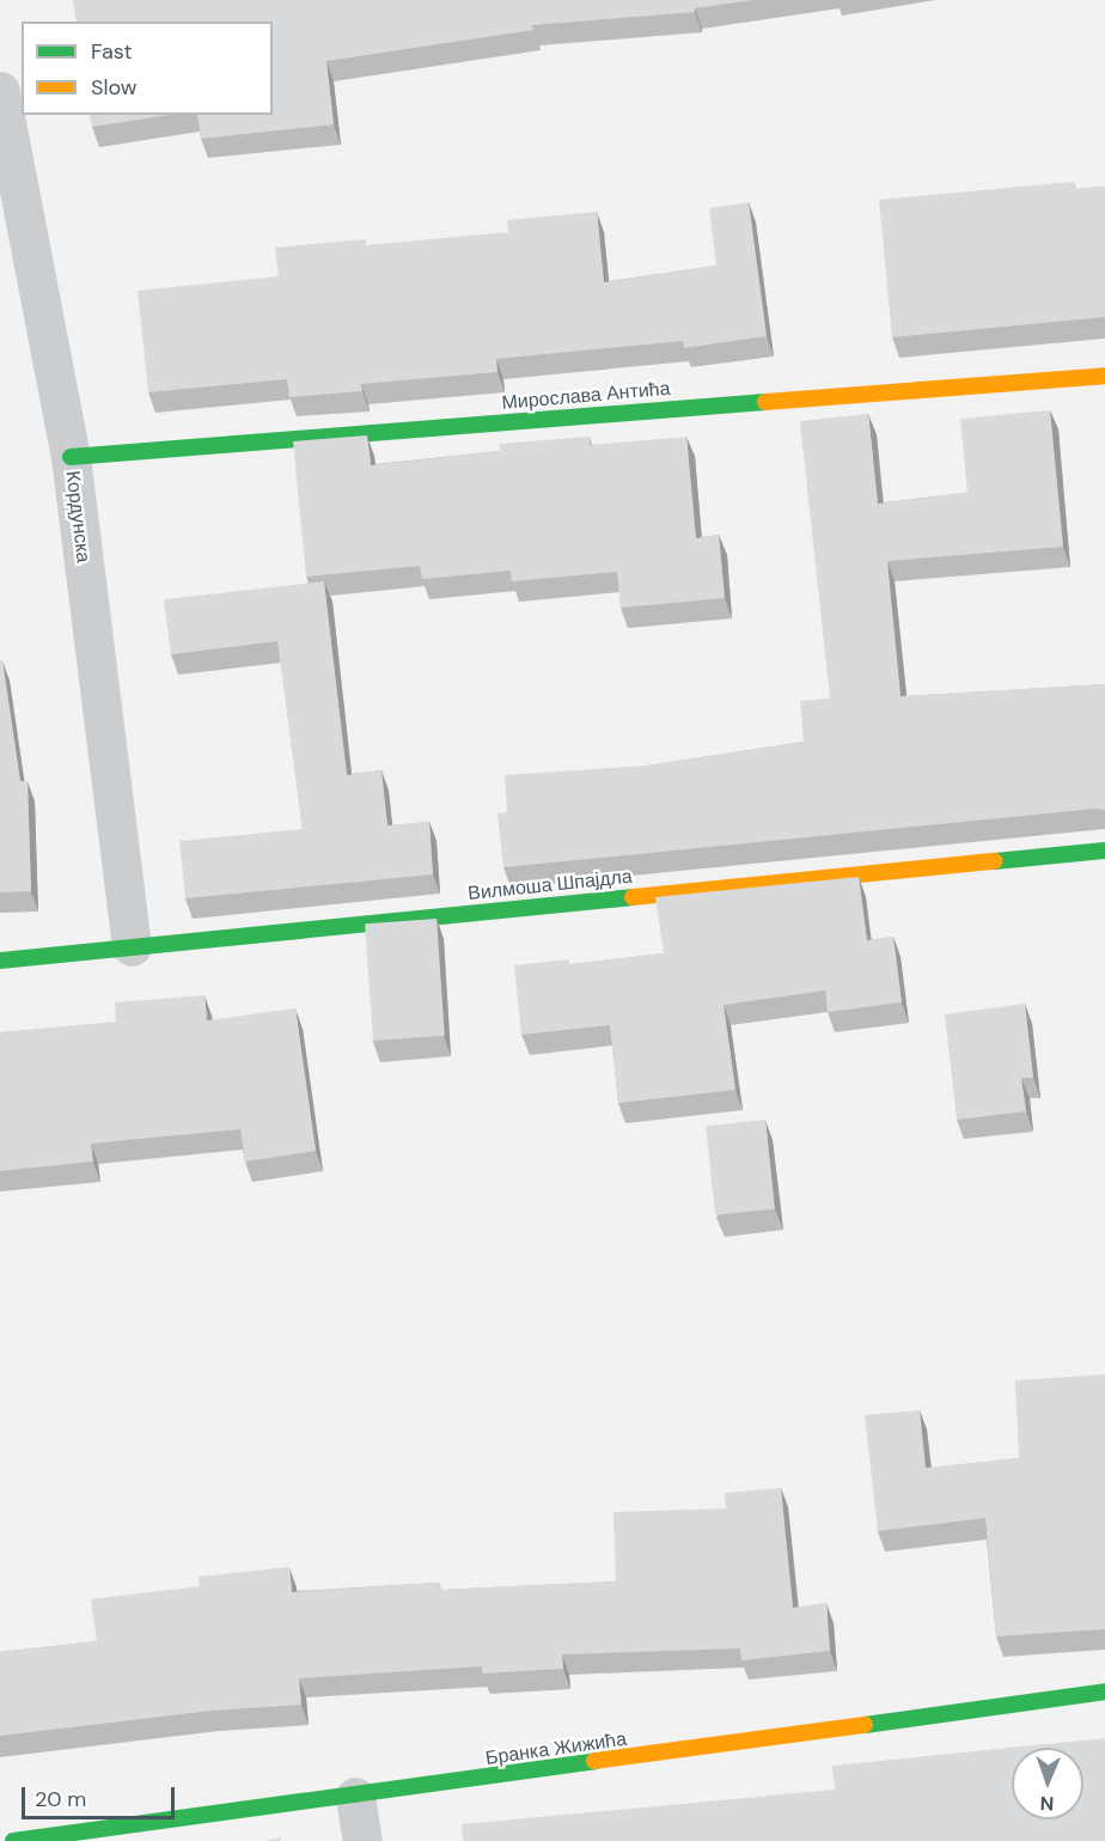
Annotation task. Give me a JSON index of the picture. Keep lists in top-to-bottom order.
{
  "streets": {
    "street": [
      "Мирослава Антића",
      "Кордунска",
      "Вилмоша Шпајдла",
      "Бранка Жижића"
    ]
  },
  "crossings": [
    ["Мирослава Антића", "Кордунска"],
    ["Кордунска", "Вилмоша Шпајдла"]
  ],
  "legend": ["Fast", "Slow"],
  "scale_bar": "20 m",
  "north": "bottom"
}
